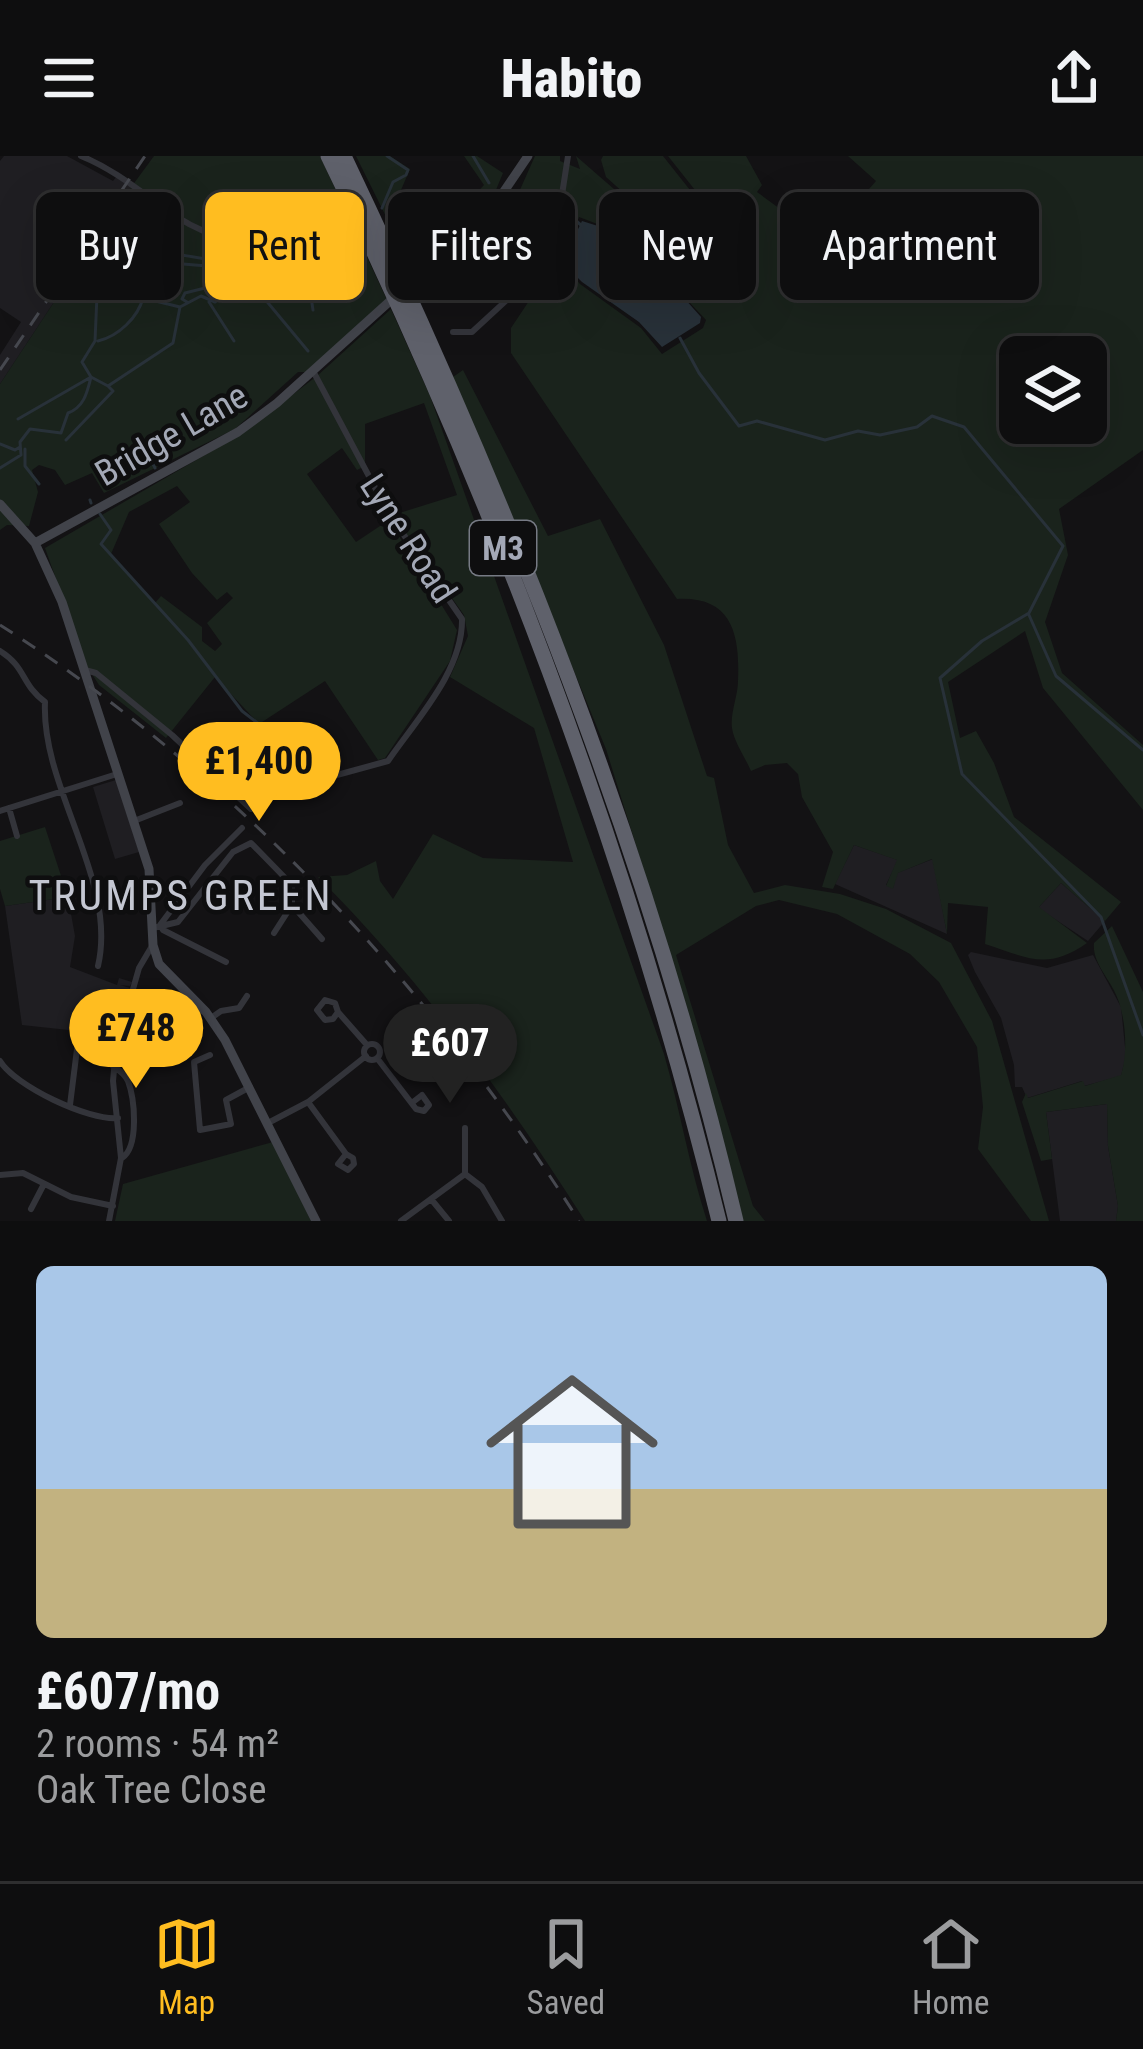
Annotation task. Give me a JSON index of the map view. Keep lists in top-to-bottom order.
{
  "streets": {
    "highway": ["M3"],
    "street": ["Bridge Lane", "Lyne Road"]
  },
  "crossings": [
    ["Bridge Lane", "Lyne Road"]
  ],
  "districts": ["TRUMPS GREEN"],
  "page": {
    "header": "Habito",
    "chip": [
      "Buy",
      "Rent",
      "Filters",
      "New",
      "Apartment"
    ],
    "price": ["£1,400", "£748", "£607"],
    "list": [
      {
        "name": "£607/mo",
        "note": "2 rooms · 54 m² · Oak Tree Close"
      }
    ],
    "tabs": ["Map", "Saved", "Home"]
  }
}
